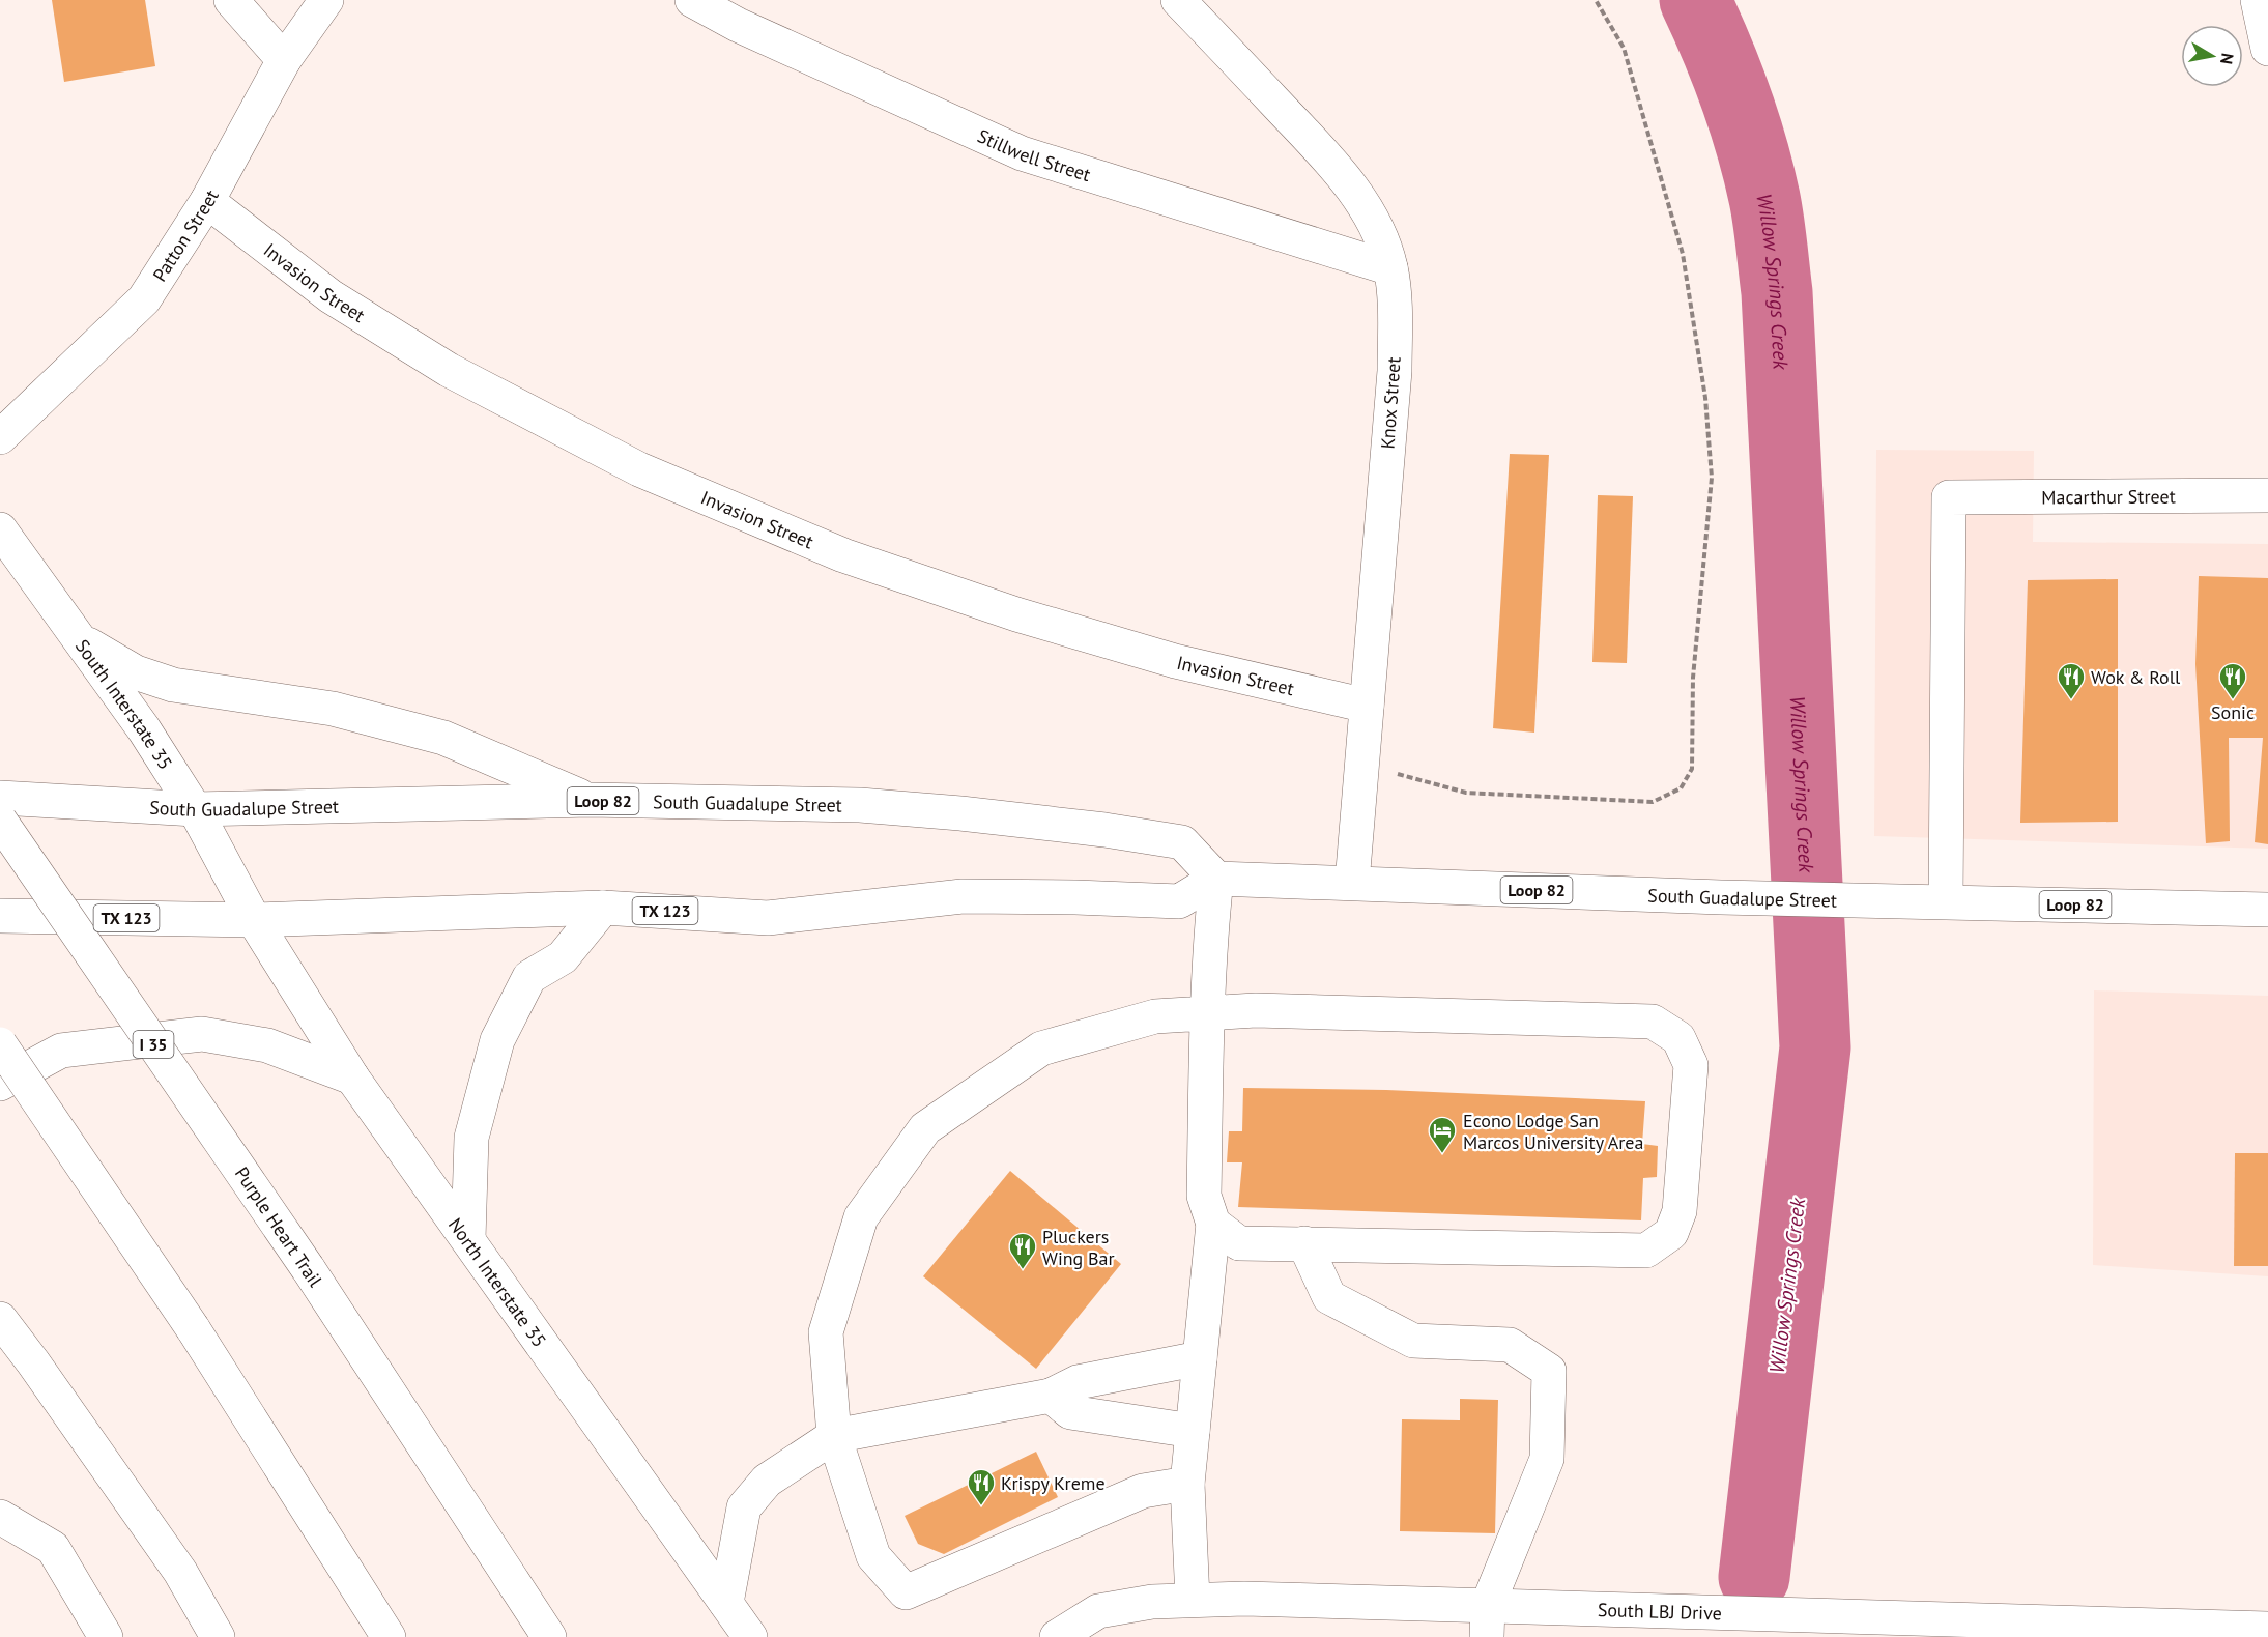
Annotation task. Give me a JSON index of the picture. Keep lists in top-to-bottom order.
{
  "streets": {
    "main road": [
      "Stillwell Street",
      "Patton Street",
      "Invasion Street",
      "Knox Street",
      "Macarthur Street",
      "South Interstate 35",
      "Loop 82",
      "South Guadalupe Street",
      "TX 123",
      "I 35",
      "Purple Heart Trail",
      "North Interstate 35",
      "South LBJ Drive"
    ]
  },
  "crossings": [
    ["Stillwell Street", "Knox Street"],
    ["Patton Street", "Invasion Street"],
    ["Invasion Street", "Knox Street"],
    ["Knox Street", "South Guadalupe Street"],
    ["Macarthur Street", "South Guadalupe Street"],
    ["South Interstate 35", "South Guadalupe Street"],
    ["South Interstate 35", "TX 123"],
    ["South Interstate 35", "North Interstate 35"],
    ["South Guadalupe Street", "TX 123"],
    ["TX 123", "North Interstate 35"]
  ],
  "water": ["Willow Springs Creek"],
  "places": {
    "restaurant": [
      "Wok & Roll",
      "Sonic",
      "Pluckers Wing Bar",
      "Krispy Kreme"
    ],
    "hotel": ["Econo Lodge San Marcos University Area"]
  },
  "north": "right"
}
